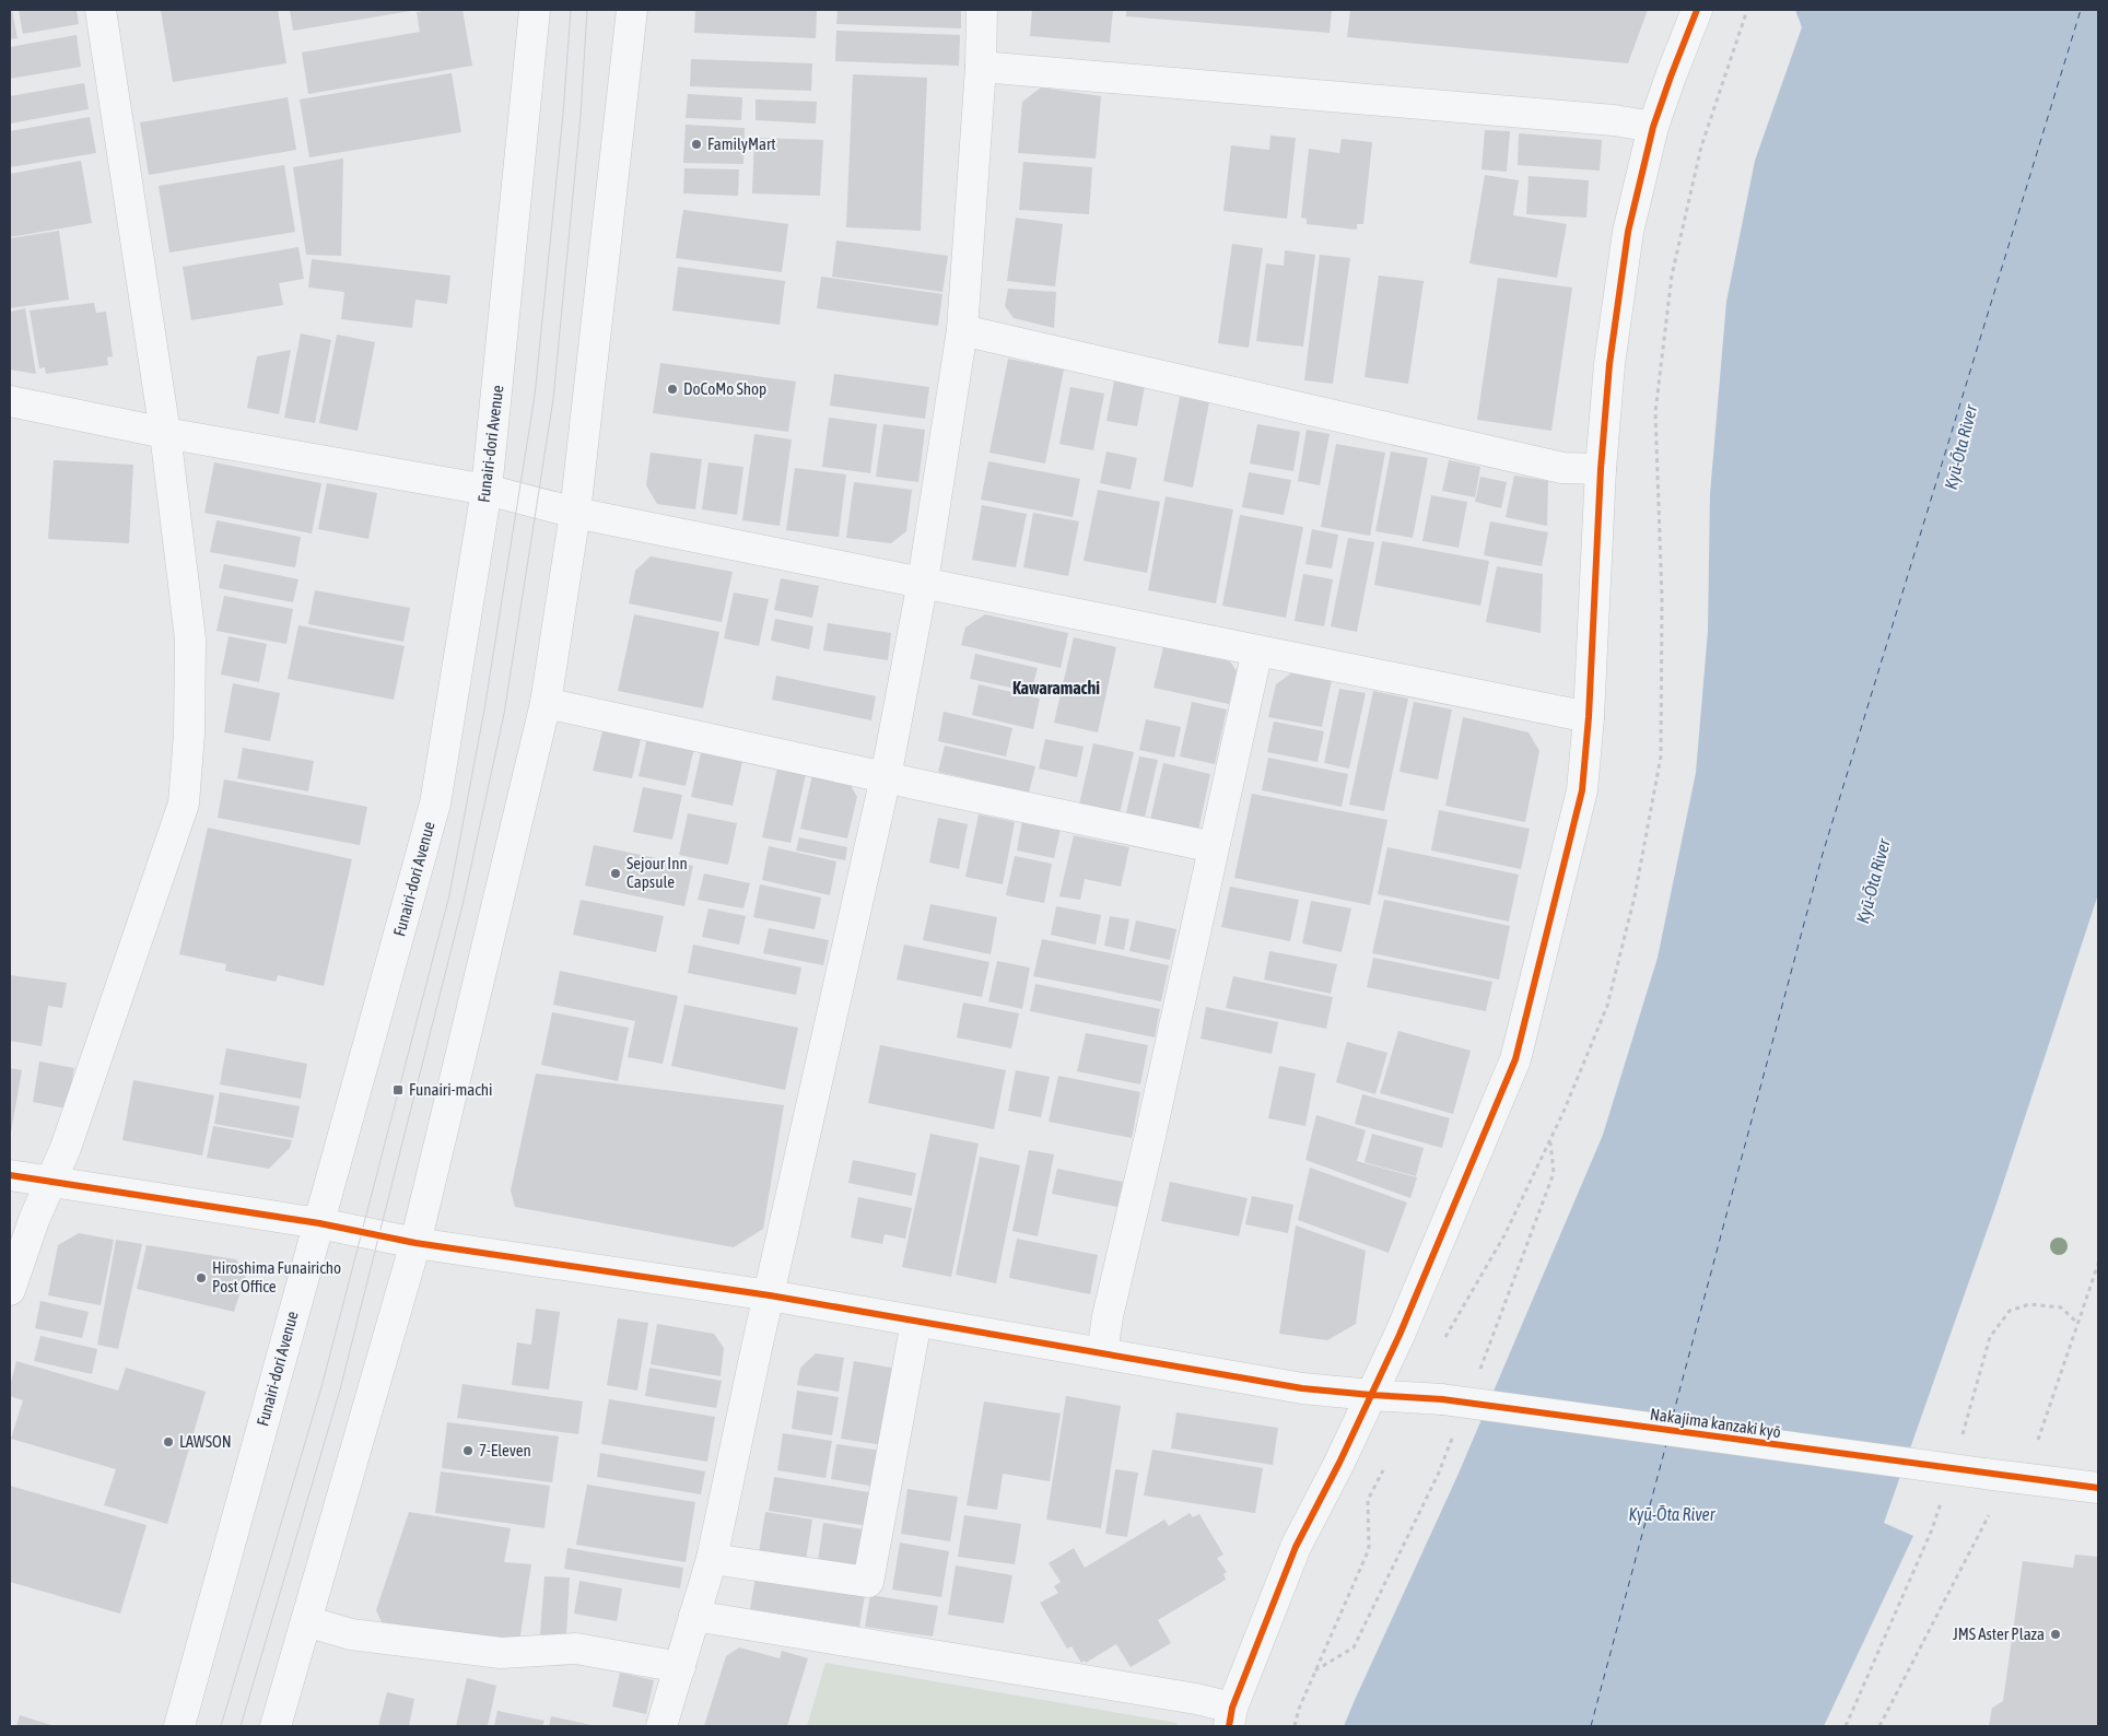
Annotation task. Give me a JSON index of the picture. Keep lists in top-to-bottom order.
{
  "streets": {
    "street": ["Funairi-dori Avenue", "Nakajima kanzaki kyō"]
  },
  "crossings": [
    ["Funairi-dori Avenue", "Nakajima kanzaki kyō"]
  ],
  "districts": ["Kawaramachi"],
  "water": ["Kyū-Ōta River"],
  "places": {
    "other": [
      "FamilyMart",
      "DoCoMo Shop",
      "Sejour Inn Capsule",
      "Hiroshima Funairicho Post Office",
      "LAWSON",
      "7-Eleven",
      "JMS Aster Plaza"
    ],
    "transit": ["Funairi-machi"]
  }
}
